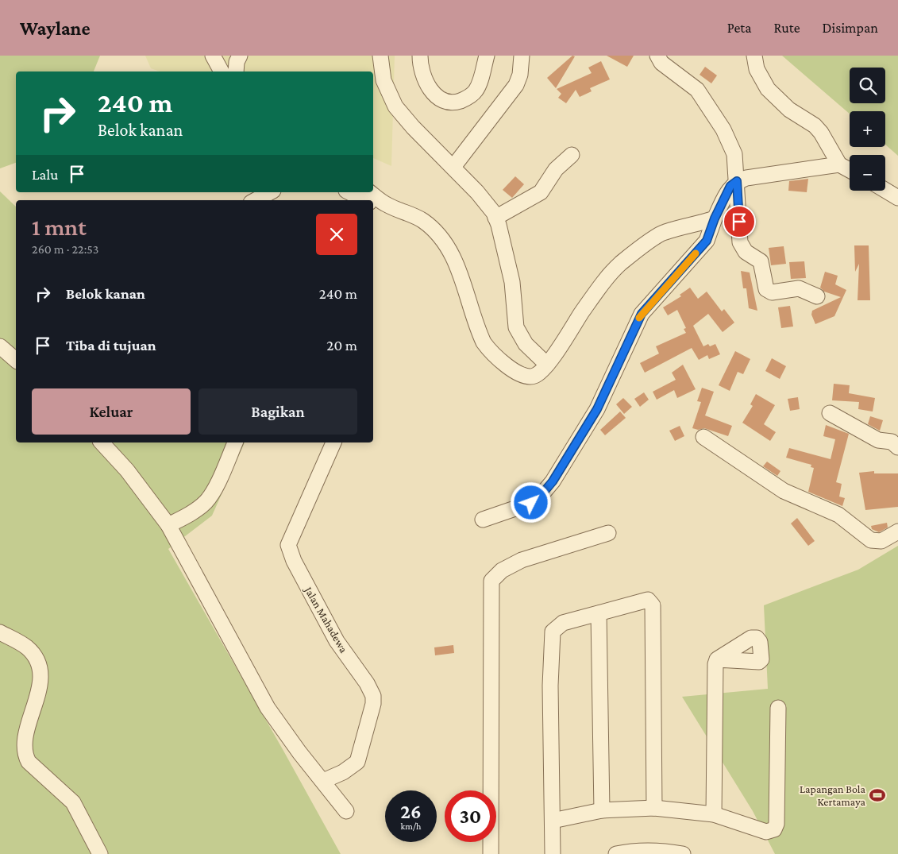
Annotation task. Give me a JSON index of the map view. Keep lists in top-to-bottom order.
{
  "streets": {
    "street": ["Jalan Mahadewa"]
  },
  "places": {
    "sports": ["Lapangan Bola Kertamaya"]
  },
  "page": {
    "header": "Waylane",
    "nav": ["Peta", "Rute", "Disimpan"],
    "map_buttons": ["+", "−"],
    "turn": ["240 m", "Belok kanan"],
    "then": "Lalu",
    "heading": ["1 mnt", "260 m · 22:53"],
    "list": [
      {
        "name": "Belok kanan",
        "value": "240 m"
      },
      {
        "name": "Tiba di tujuan",
        "value": "20 m"
      }
    ],
    "buttons": ["Keluar", "Bagikan"],
    "speed": "26 km/h",
    "limit": "30"
  }
}
